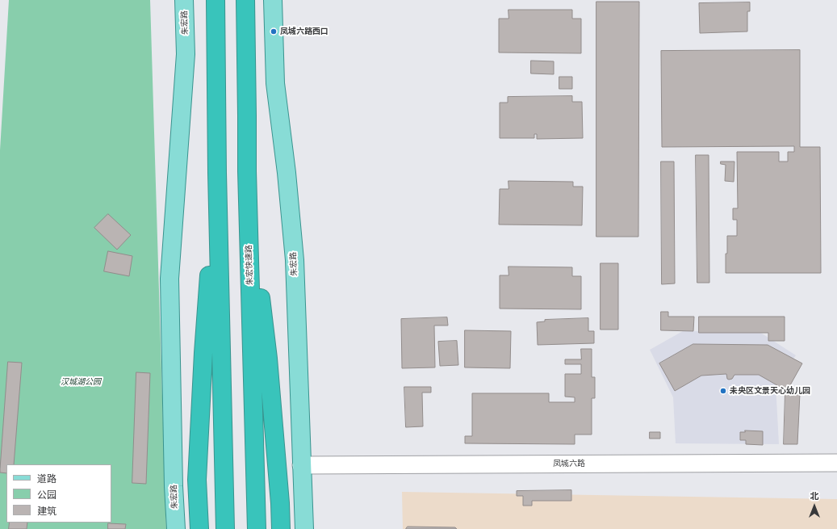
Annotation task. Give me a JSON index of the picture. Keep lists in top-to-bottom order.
{
  "streets": {
    "highway": ["朱宏快速路"],
    "main road": ["朱宏路"],
    "street": ["凤城六路"]
  },
  "crossings": [
    ["朱宏路", "凤城六路"]
  ],
  "parks": ["汉城湖公园"],
  "places": ["凤城六路西口", "未央区文景天心幼儿园"],
  "legend": ["道路", "公园", "建筑"],
  "north": "top"
}
